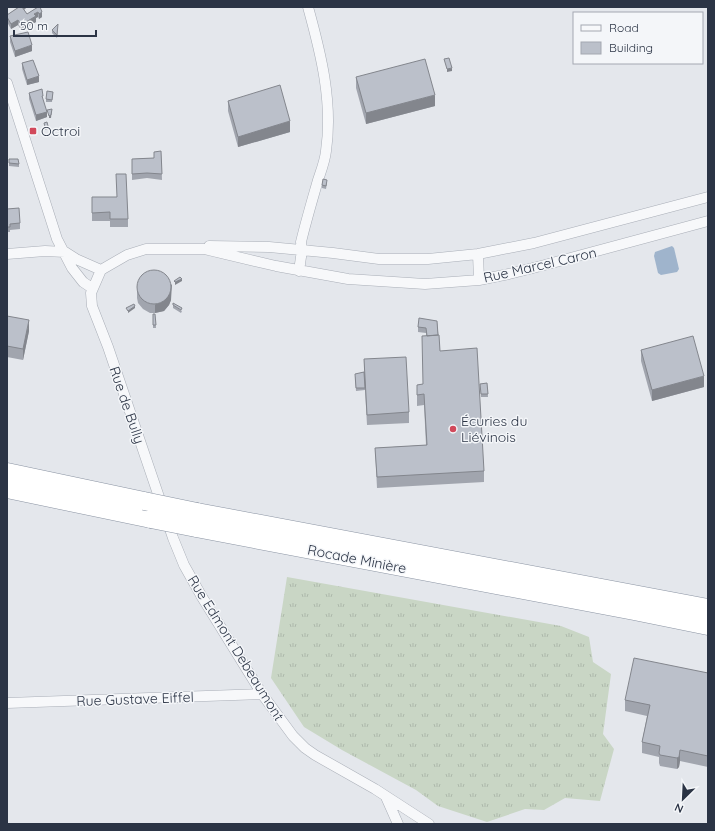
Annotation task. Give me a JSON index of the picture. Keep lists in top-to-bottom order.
{
  "streets": {
    "highway": ["Rocade Minière"],
    "street": [
      "Rue Marcel Caron",
      "Rue de Bully",
      "Rue Edmont Debeaumont",
      "Rue Gustave Eiffel"
    ]
  },
  "crossings": [
    ["Rue de Bully", "Rue Edmont Debeaumont"],
    ["Rue Edmont Debeaumont", "Rue Gustave Eiffel"]
  ],
  "places": {
    "transit": ["Octroi"],
    "other": ["Écuries du Liévinois"]
  },
  "legend": ["Road", "Building"],
  "scale_bar": "50 m",
  "north": "bottom left"
}
